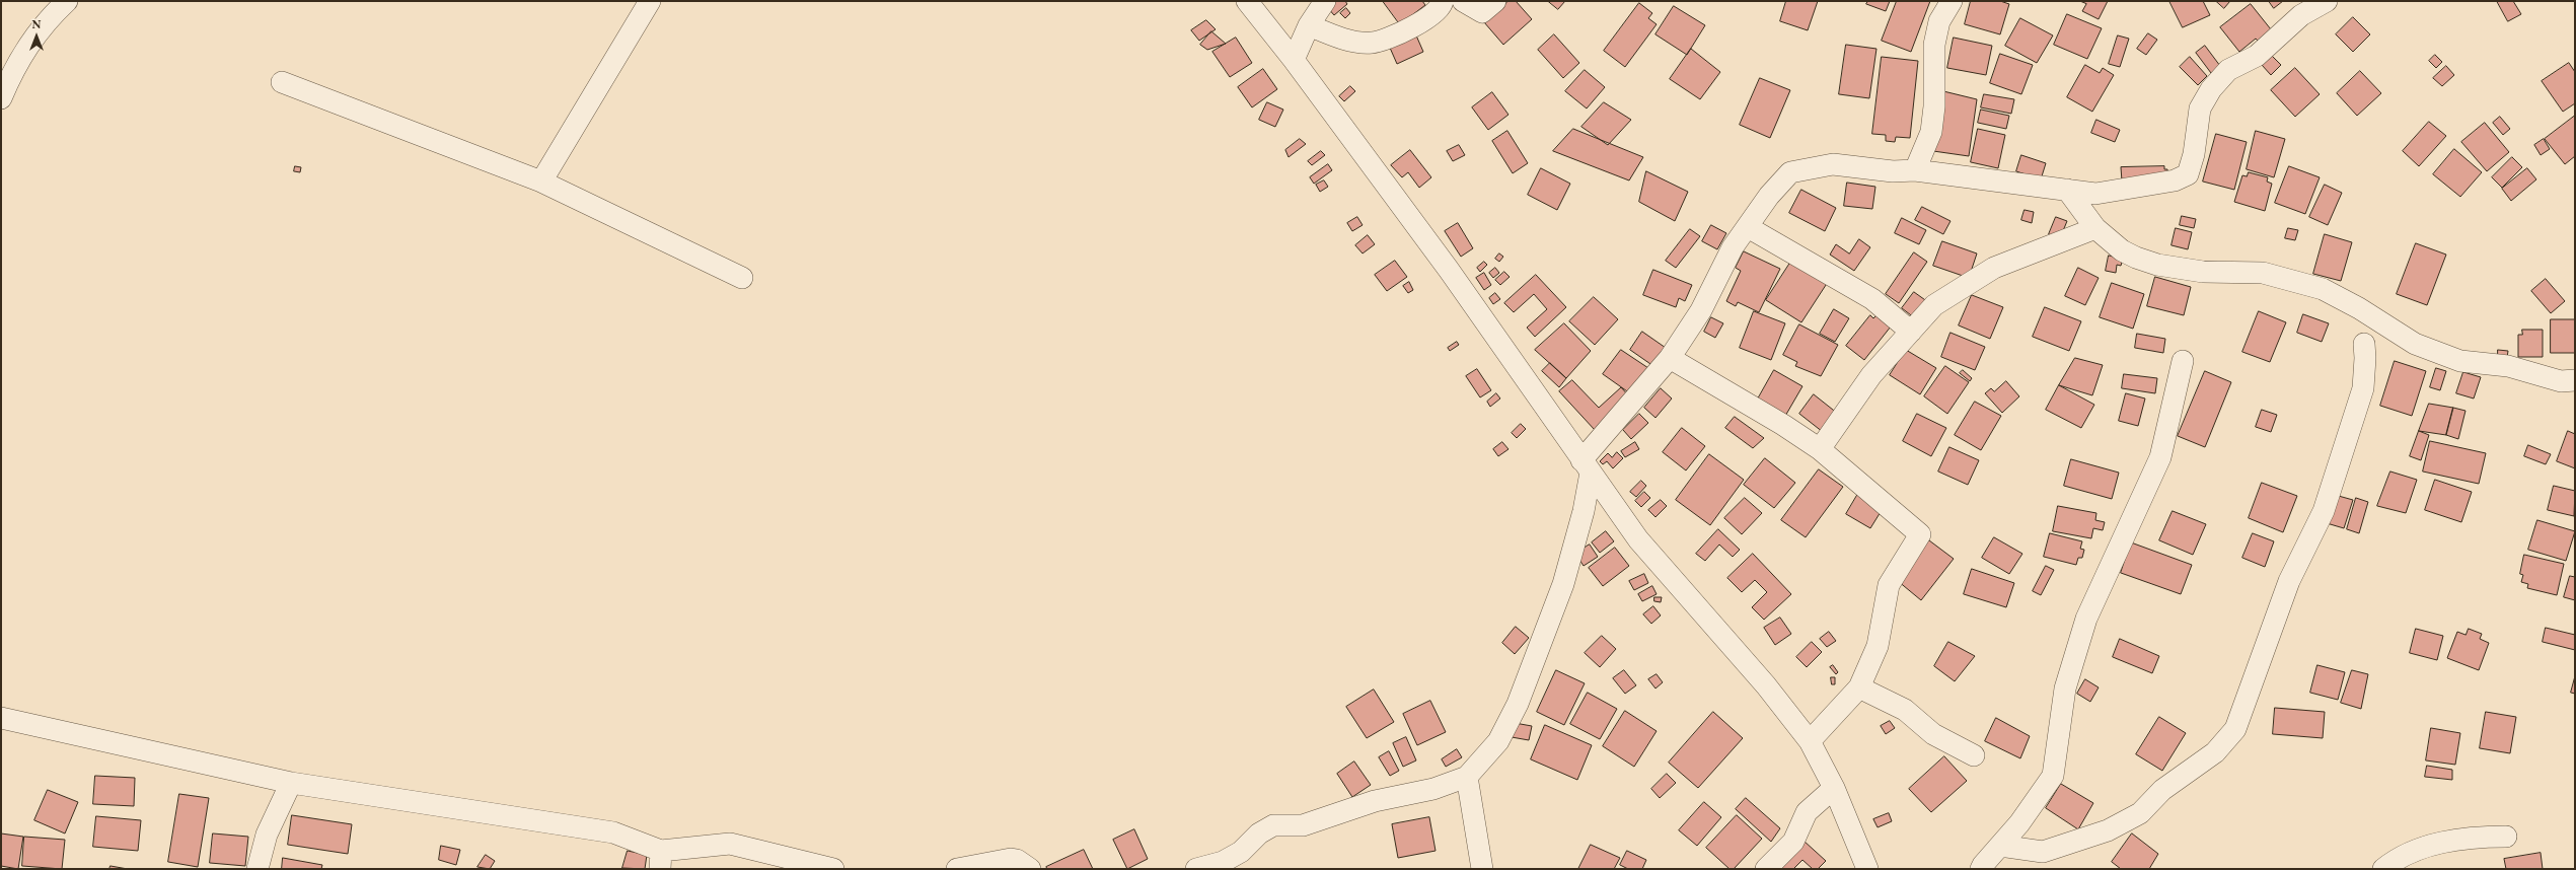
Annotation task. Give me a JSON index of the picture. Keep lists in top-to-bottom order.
{
  "north": "top"
}
